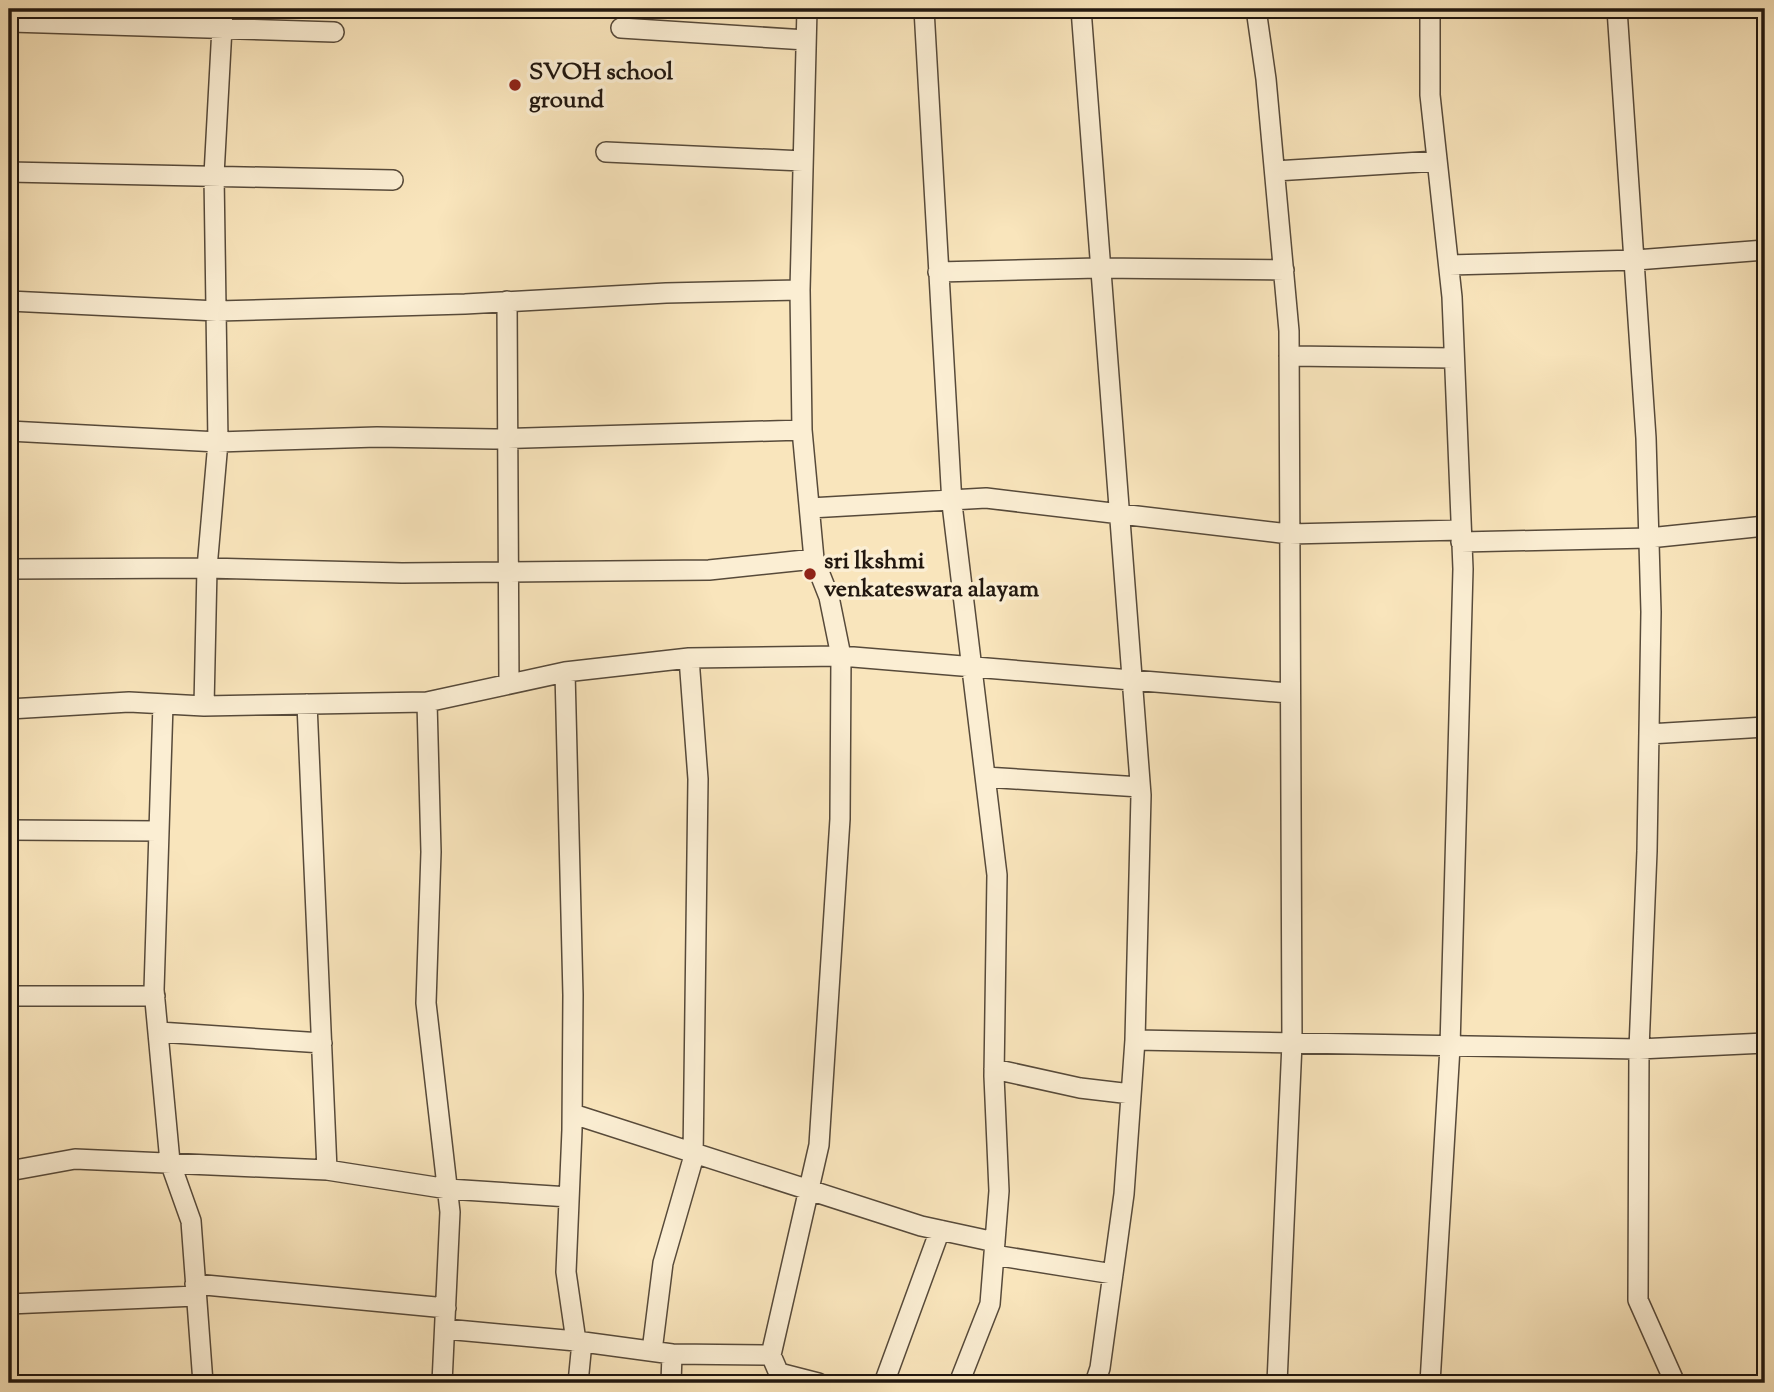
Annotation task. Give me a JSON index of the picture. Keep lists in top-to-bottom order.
{
  "places": ["SVOH school ground", "sri lkshmi venkateswara alayam"]
}
